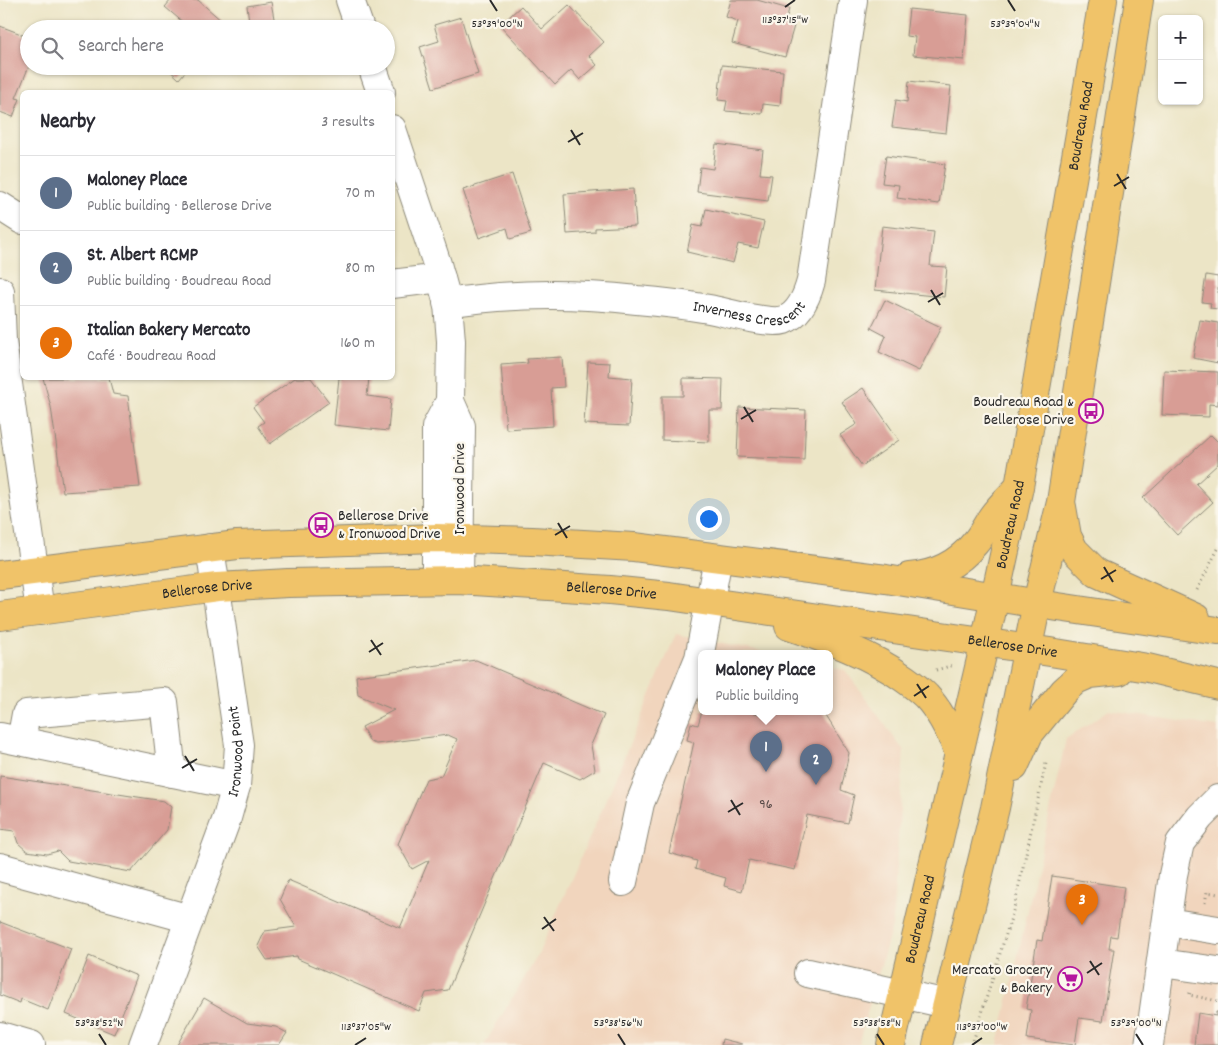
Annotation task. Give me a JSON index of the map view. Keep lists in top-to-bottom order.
{
  "streets": {
    "main road": ["Boudreau Road", "Bellerose Drive"],
    "street": ["Inverness Crescent", "Ironwood Drive", "Ironwood Point"]
  },
  "crossings": [
    ["Boudreau Road", "Bellerose Drive"],
    ["Inverness Crescent", "Ironwood Drive"],
    ["Ironwood Drive", "Bellerose Drive"],
    ["Bellerose Drive", "Ironwood Point"]
  ],
  "places": {
    "bus stop": ["Boudreau Road & Bellerose Drive", "Bellerose Drive & Ironwood Drive"],
    "supermarket": ["Mercato Grocery & Bakery"]
  },
  "house_numbers": ["96"],
  "page": {
    "map_buttons": ["+", "−"],
    "search": "Search here",
    "heading": ["Nearby", "3 results"],
    "list": [
      {
        "mark": "1",
        "name": "Maloney Place",
        "note": "Public building · Bellerose Drive",
        "value": "70 m"
      },
      {
        "mark": "2",
        "name": "St. Albert RCMP",
        "note": "Public building · Boudreau Road",
        "value": "80 m"
      },
      {
        "mark": "3",
        "name": "Italian Bakery Mercato",
        "note": "Café · Boudreau Road",
        "value": "160 m"
      }
    ],
    "popup": ["Maloney Place", "Public building"],
    "pins": ["1", "2", "3"]
  },
  "coordinates": [
    "113°37'15\"W",
    "53°39'00\"N",
    "53°39'04\"N",
    "53°38'52\"N",
    "53°38'56\"N",
    "53°38'58\"N",
    "113°37'05\"W",
    "113°37'00\"W"
  ]
}
